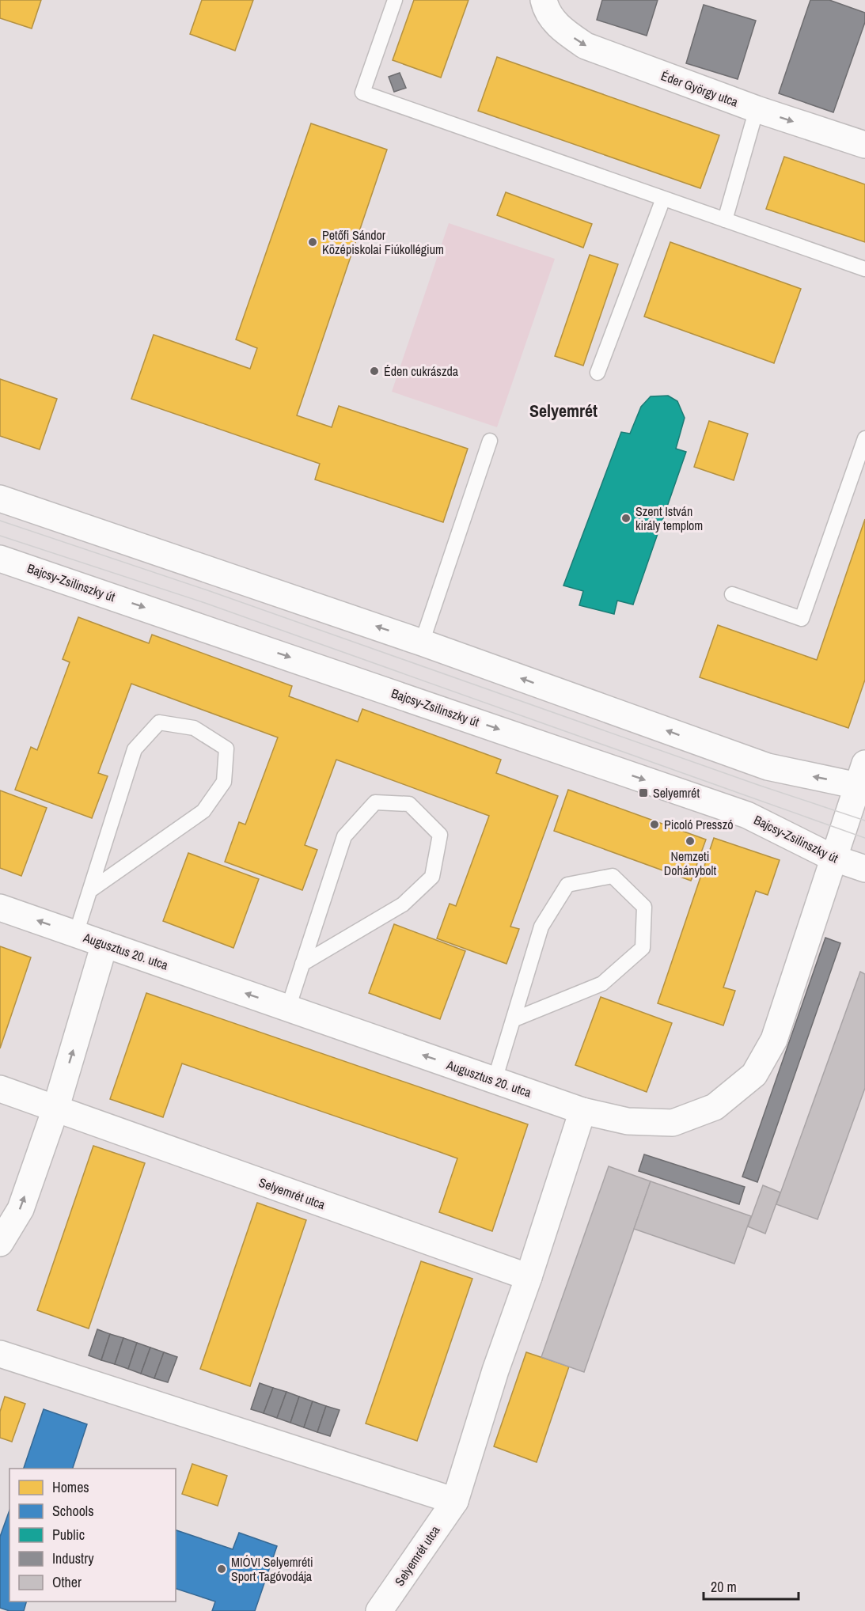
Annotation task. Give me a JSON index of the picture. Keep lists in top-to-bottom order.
{
  "streets": {
    "street": [
      "Éder György utca",
      "Bajcsy-Zsilinszky út",
      "Augusztus 20. utca",
      "Selyemrét utca"
    ]
  },
  "crossings": [
    ["Bajcsy-Zsilinszky út", "Augusztus 20. utca"],
    ["Augusztus 20. utca", "Selyemrét utca"]
  ],
  "one_way": ["Éder György utca", "Augusztus 20. utca"],
  "districts": ["Selyemrét"],
  "places": {
    "other": [
      "Petőfi Sándor Középiskolai Fiúkollégium",
      "Éden cukrászda",
      "Szent István király templom",
      "Picoló Presszó",
      "Nemzeti Dohánybolt",
      "MIÓVI Selyemréti Sport Tagóvodája"
    ],
    "transit": ["Selyemrét"]
  },
  "legend": [
    "Homes",
    "Schools",
    "Public",
    "Industry",
    "Other"
  ],
  "scale_bar": "20 m"
}
